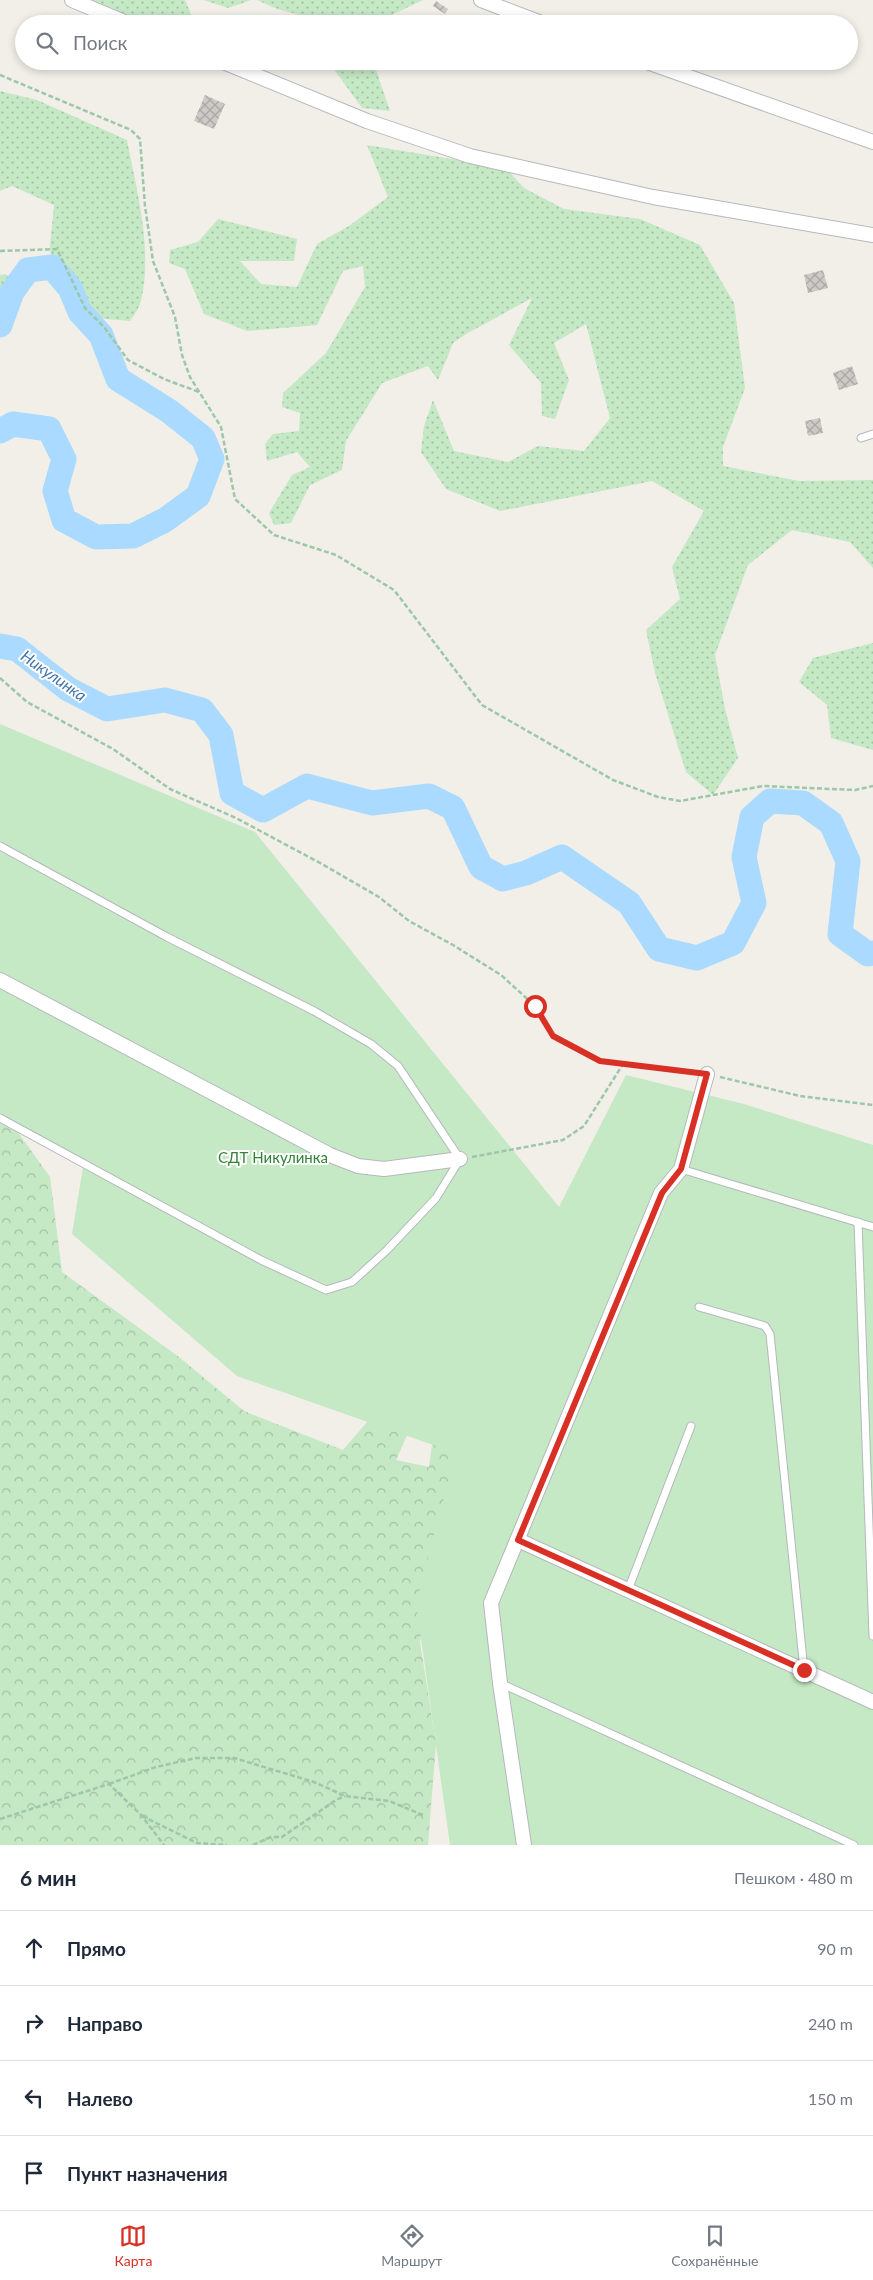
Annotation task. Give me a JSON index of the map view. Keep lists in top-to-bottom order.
{
  "water": ["Никулинка"],
  "parks": ["СДТ Никулинка"],
  "page": {
    "search": "Поиск",
    "heading": ["6 мин", "Пешком · 480 m"],
    "list": [
      ["Прямо", "90 m"],
      ["Направо", "240 m"],
      ["Налево", "150 m"],
      "Пункт назначения"
    ],
    "nav": ["Карта", "Маршрут", "Сохранённые"]
  }
}
